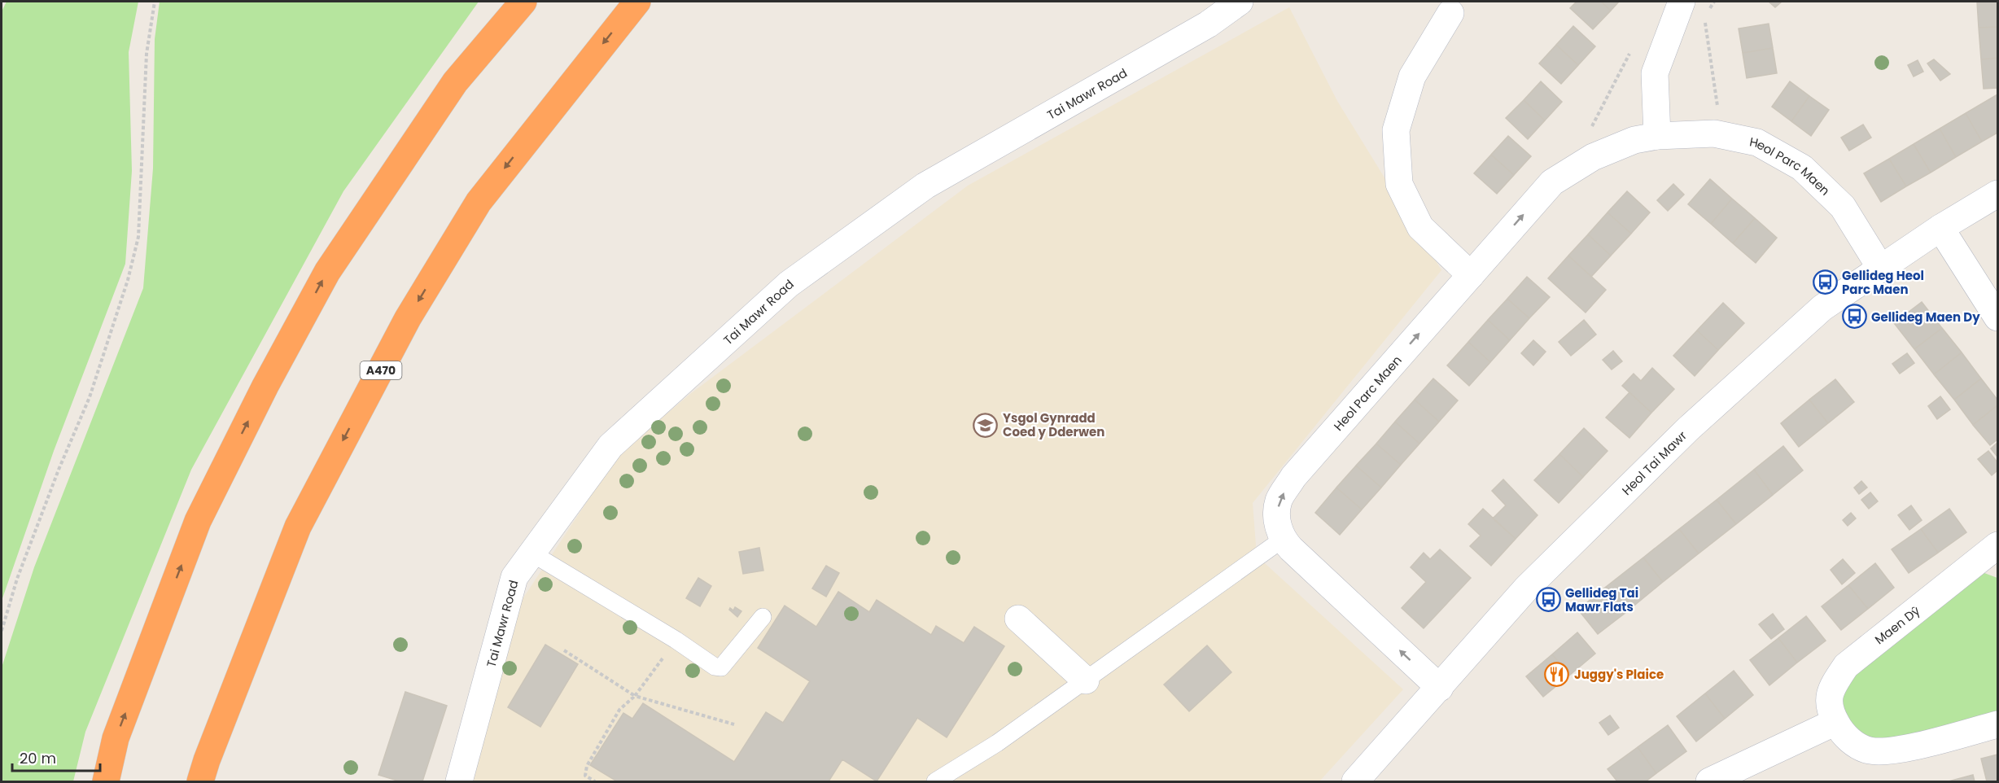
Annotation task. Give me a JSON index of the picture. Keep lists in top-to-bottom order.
{
  "streets": {
    "highway": ["A470"],
    "street": [
      "Tai Mawr Road",
      "Heol Parc Maen",
      "Heol Tai Mawr",
      "Maen Dŷ"
    ]
  },
  "crossings": [
    ["Heol Parc Maen", "Heol Tai Mawr"]
  ],
  "one_way": ["Heol Parc Maen"],
  "places": {
    "bus stop": ["Gellideg Heol Parc Maen", "Gellideg Maen Dy", "Gellideg Tai Mawr Flats"],
    "school or university": ["Ysgol Gynradd Coed y Dderwen"],
    "restaurant": ["Juggy's Plaice"]
  },
  "scale_bar": "20 m"
}
